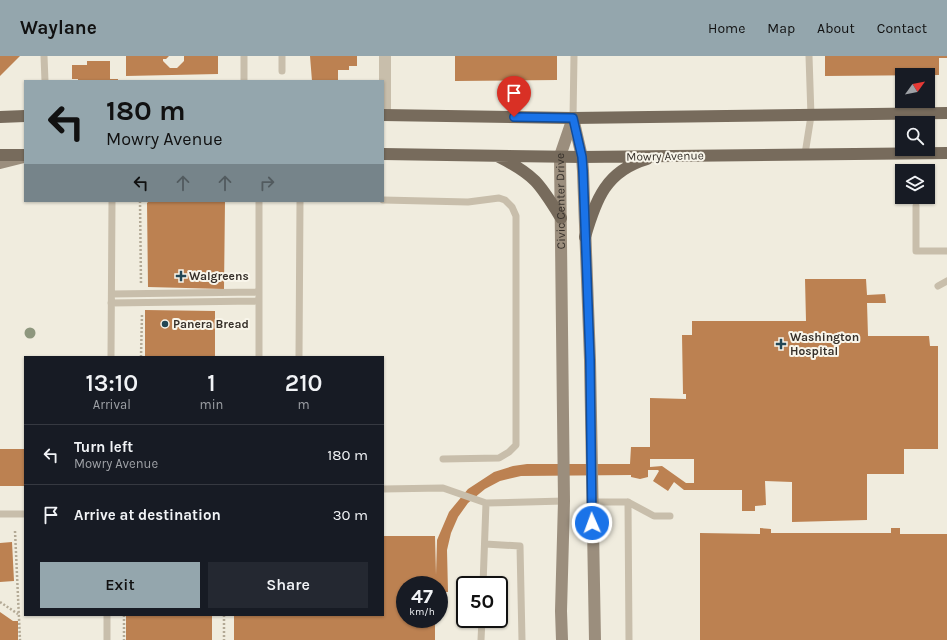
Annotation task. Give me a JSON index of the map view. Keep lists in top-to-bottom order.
{
  "streets": {
    "main road": ["Mowry Avenue", "Civic Center Drive"]
  },
  "crossings": [
    ["Mowry Avenue", "Civic Center Drive"]
  ],
  "places": {
    "health": ["Walgreens", "Washington Hospital"],
    "other": ["Panera Bread"]
  },
  "north": "top right",
  "page": {
    "header": "Waylane",
    "nav": [
      "Home",
      "Map",
      "About",
      "Contact"
    ],
    "turn": ["180 m", "Mowry Avenue"],
    "eta": [
      "13:10",
      "Arrival",
      "1",
      "min",
      "210",
      "m"
    ],
    "list": [
      {
        "name": "Turn left",
        "note": "Mowry Avenue",
        "value": "180 m"
      },
      {
        "name": "Arrive at destination",
        "value": "30 m"
      }
    ],
    "buttons": ["Exit", "Share"],
    "speed": "47 km/h",
    "limit": "50"
  }
}
